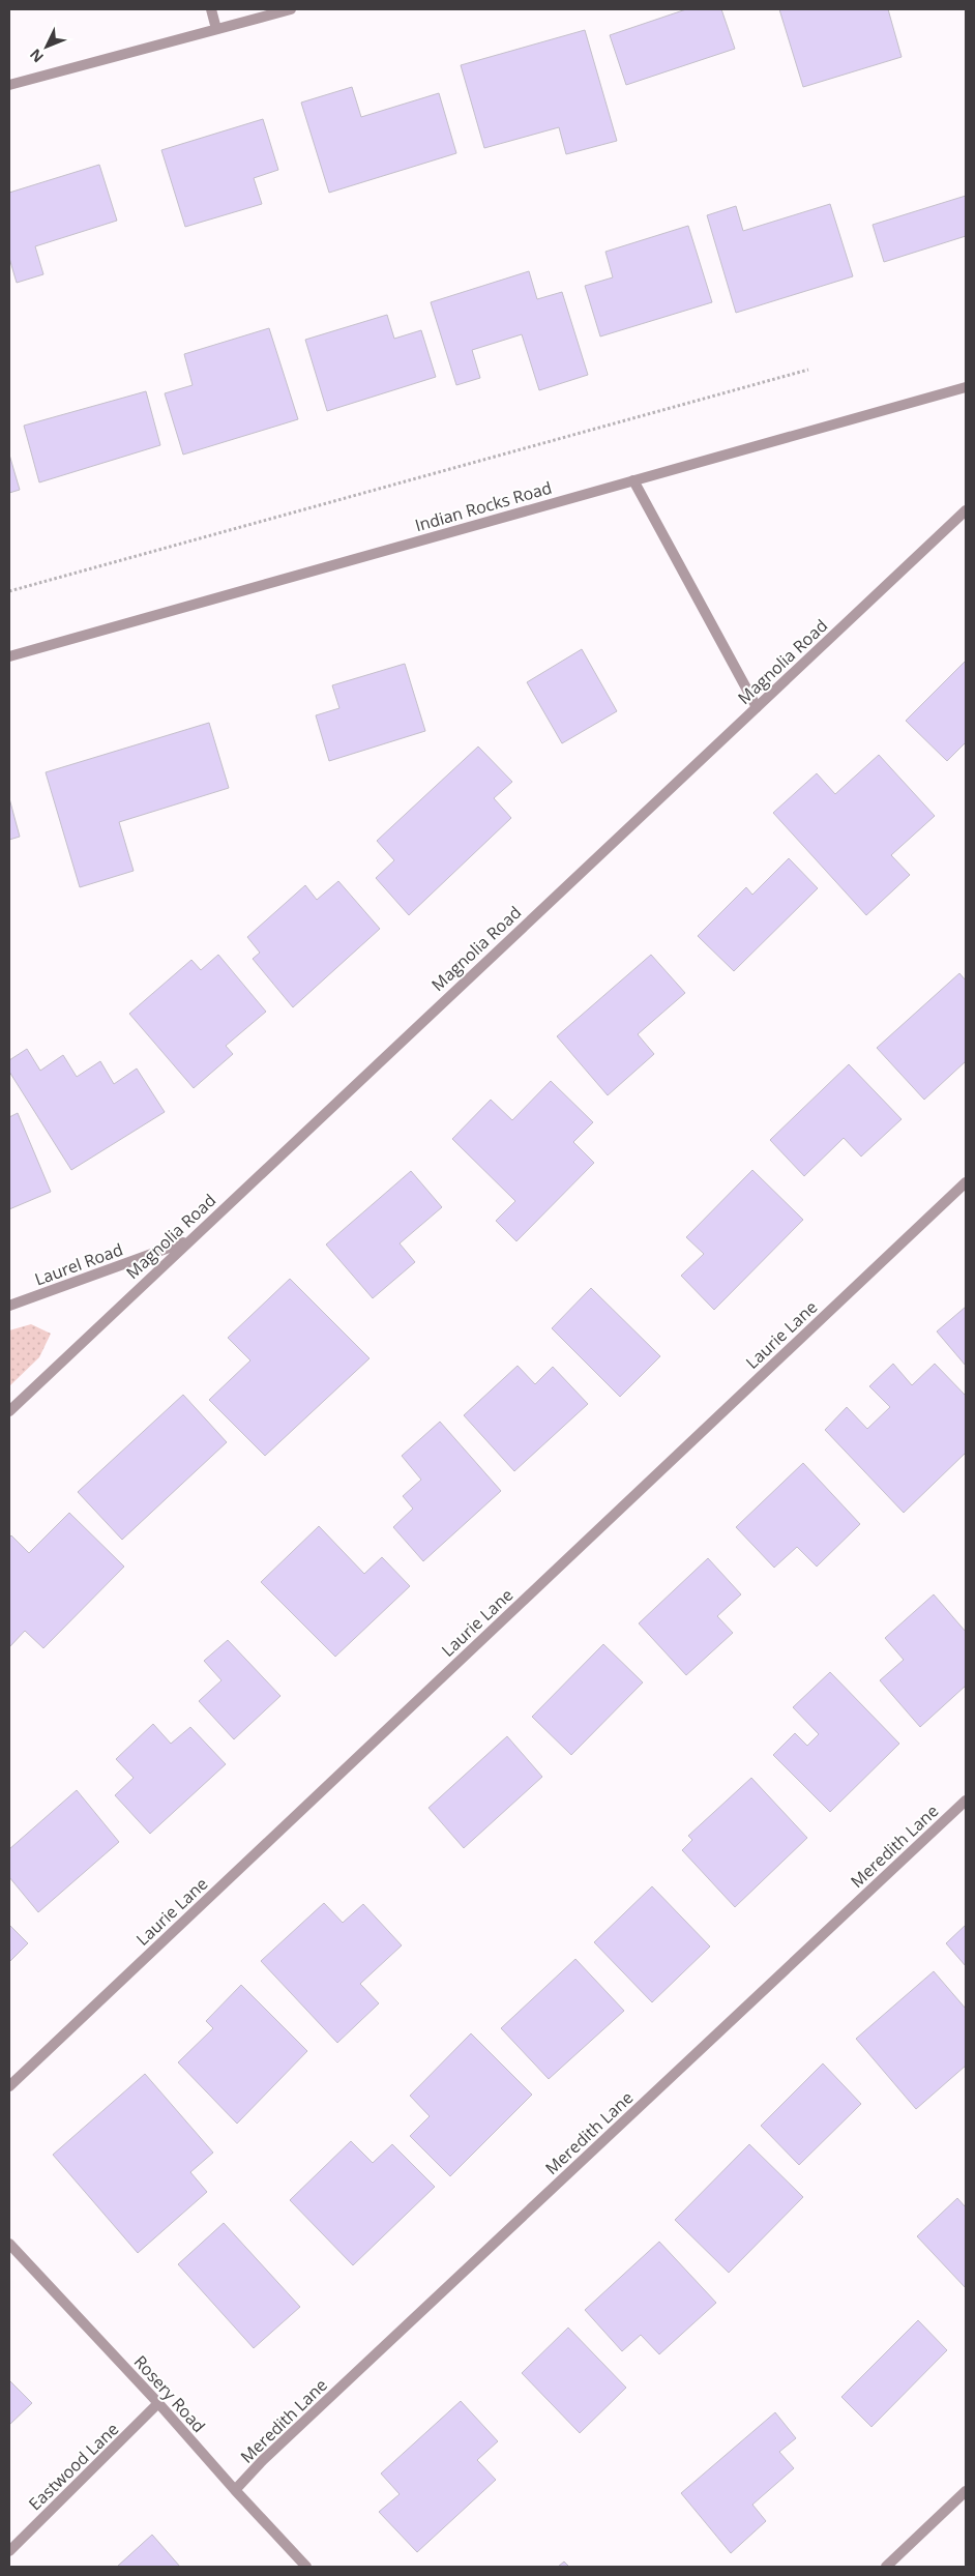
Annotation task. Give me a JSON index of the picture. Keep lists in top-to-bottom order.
{
  "streets": {
    "street": [
      "Indian Rocks Road",
      "Magnolia Road",
      "Laurel Road",
      "Laurie Lane",
      "Meredith Lane",
      "Rosery Road",
      "Eastwood Lane"
    ]
  },
  "crossings": [
    ["Magnolia Road", "Laurel Road"],
    ["Meredith Lane", "Rosery Road"],
    ["Rosery Road", "Eastwood Lane"]
  ],
  "north": "bottom left"
}
